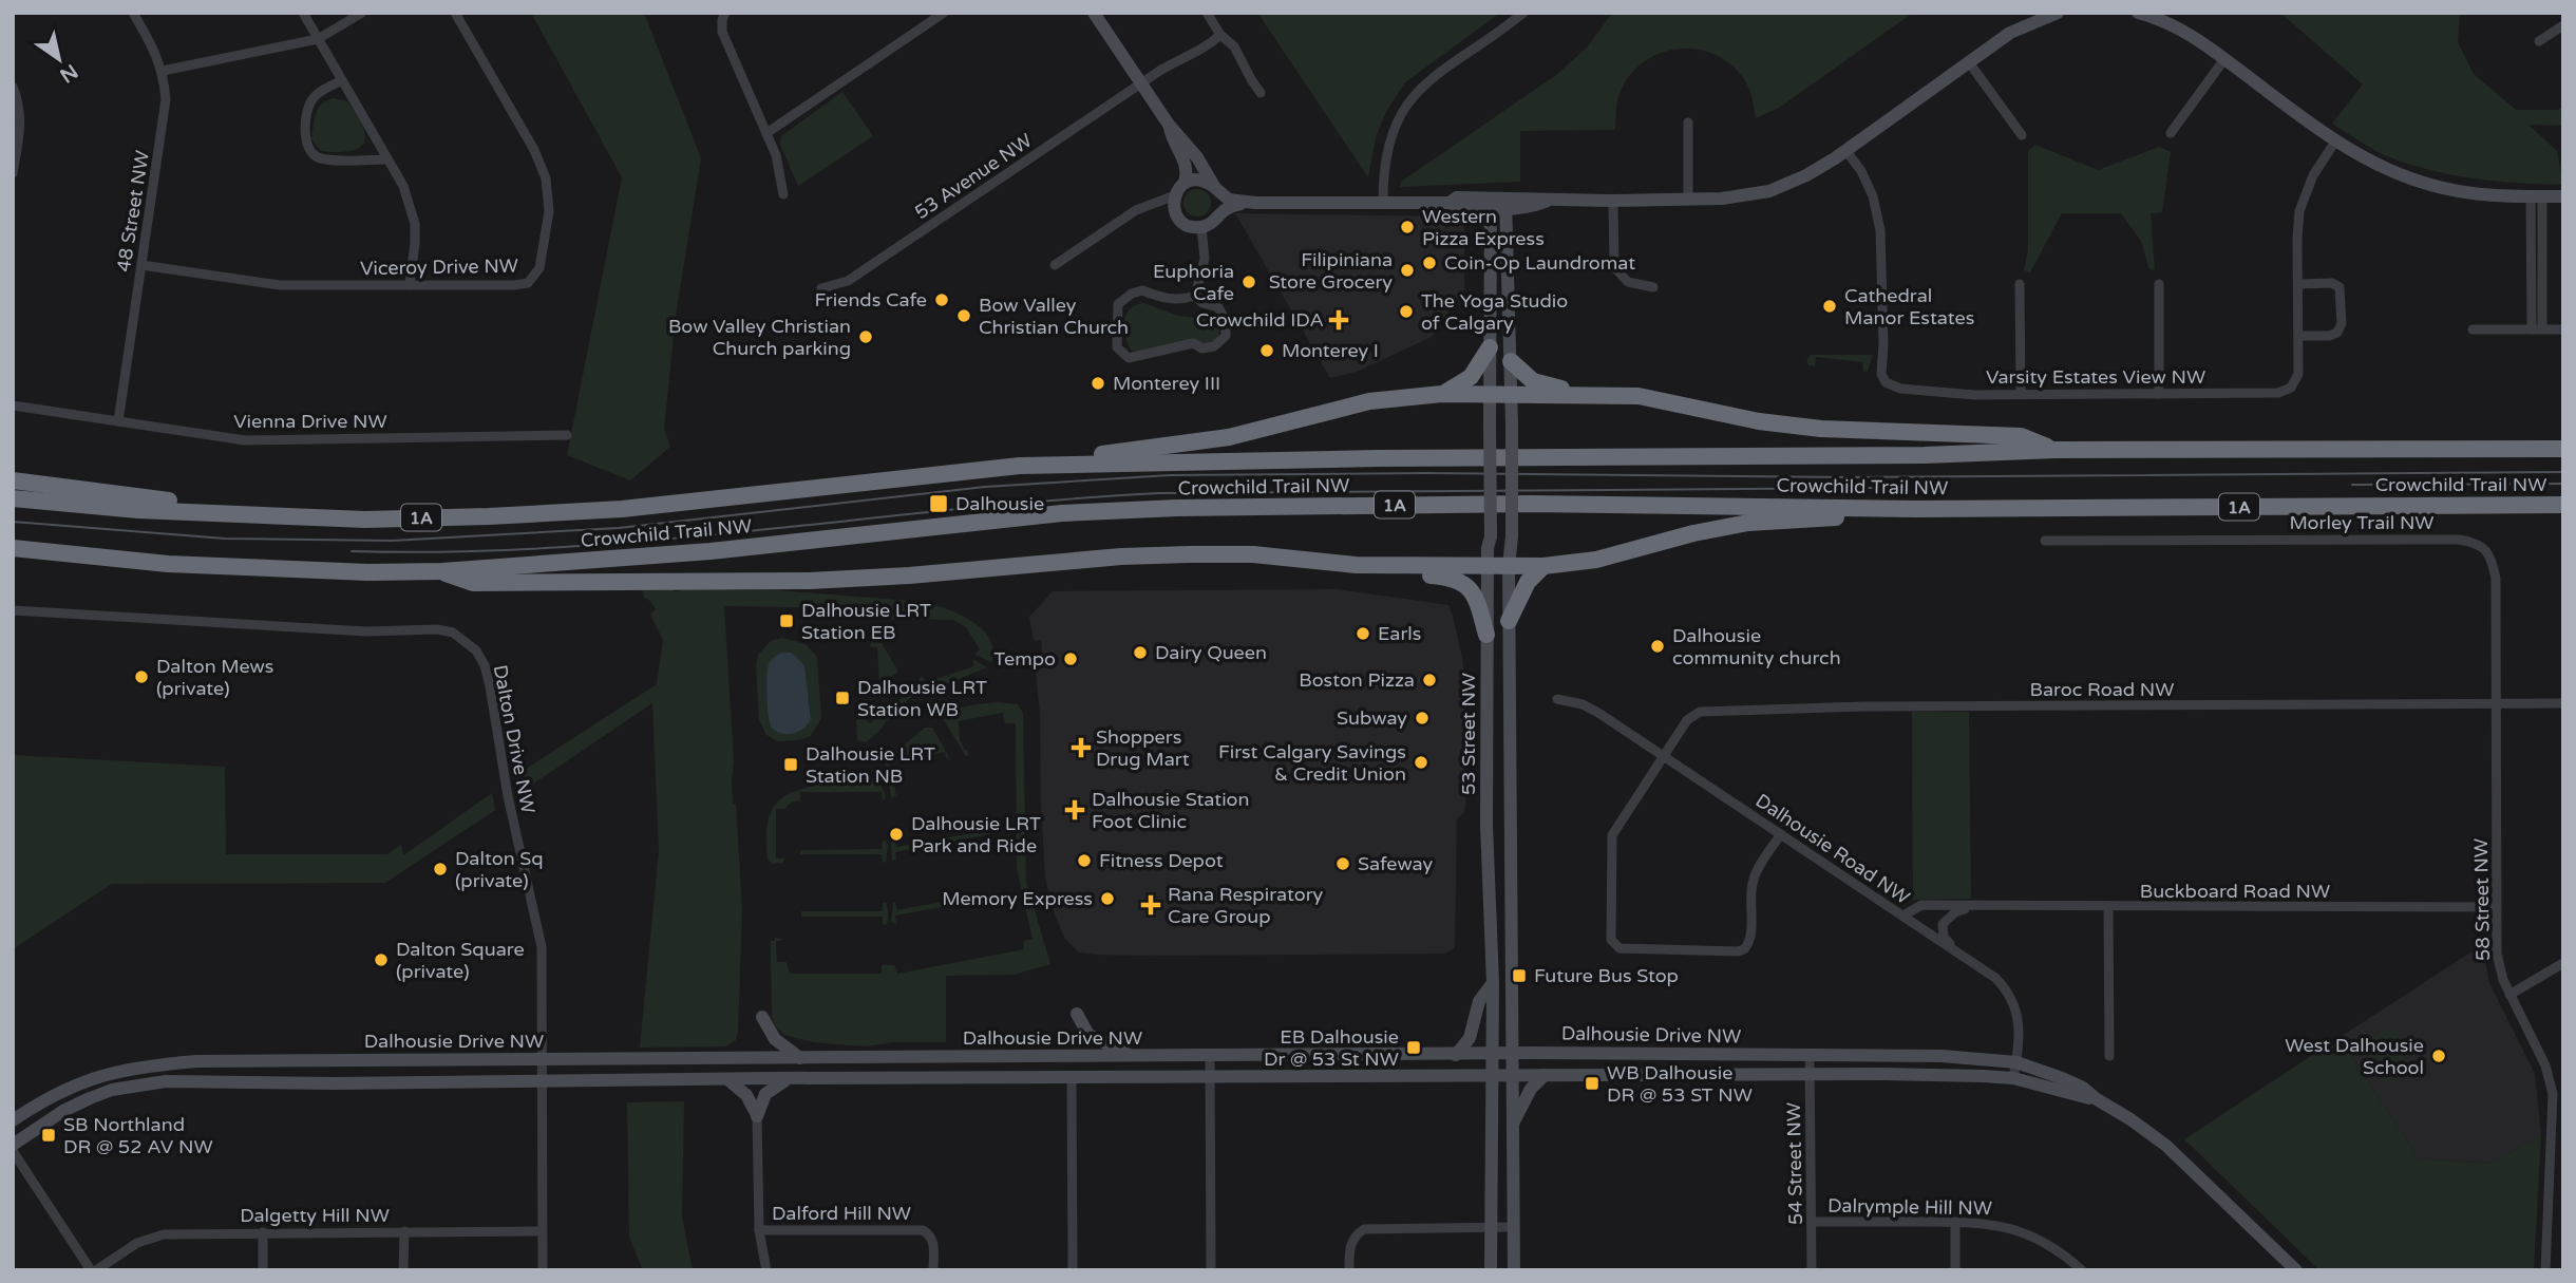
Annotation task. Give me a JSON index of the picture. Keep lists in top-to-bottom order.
{
  "streets": {
    "highway": ["Crowchild Trail NW", "1A"],
    "street": [
      "53 Avenue NW",
      "48 Street NW",
      "Viceroy Drive NW",
      "Varsity Estates View NW",
      "Vienna Drive NW",
      "Morley Trail NW",
      "Baroc Road NW",
      "53 Street NW",
      "Dalton Drive NW",
      "Dalhousie Road NW",
      "Buckboard Road NW",
      "58 Street NW",
      "Dalhousie Drive NW",
      "54 Street NW",
      "Dalrymple Hill NW",
      "Dalford Hill NW",
      "Dalgetty Hill NW"
    ]
  },
  "crossings": [
    ["48 Street NW", "Viceroy Drive NW"],
    ["48 Street NW", "Vienna Drive NW"],
    ["Morley Trail NW", "58 Street NW"],
    ["Baroc Road NW", "Dalhousie Road NW"],
    ["Baroc Road NW", "58 Street NW"],
    ["53 Street NW", "Dalhousie Drive NW"],
    ["Dalton Drive NW", "Dalhousie Drive NW"],
    ["Dalton Drive NW", "Dalgetty Hill NW"],
    ["Dalhousie Road NW", "Buckboard Road NW"],
    ["Dalhousie Road NW", "Dalhousie Drive NW"],
    ["Buckboard Road NW", "58 Street NW"],
    ["Dalhousie Drive NW", "54 Street NW"],
    ["54 Street NW", "Dalrymple Hill NW"]
  ],
  "places": {
    "other": [
      "Western Pizza Express",
      "Coin-Op Laundromat",
      "Filipiniana Store Grocery",
      "Euphoria Cafe",
      "Friends Cafe",
      "Cathedral Manor Estates",
      "The Yoga Studio of Calgary",
      "Bow Valley Christian Church",
      "Bow Valley Christian Church parking",
      "Monterey I",
      "Monterey III",
      "Earls",
      "Dalhousie community church",
      "Dairy Queen",
      "Tempo",
      "Dalton Mews (private)",
      "Boston Pizza",
      "Subway",
      "First Calgary Savings & Credit Union",
      "Dalhousie LRT Park and Ride",
      "Fitness Depot",
      "Safeway",
      "Dalton Sq (private)",
      "Memory Express",
      "Dalton Square (private)",
      "West Dalhousie School"
    ],
    "health": [
      "Crowchild IDA",
      "Shoppers Drug Mart",
      "Dalhousie Station Foot Clinic",
      "Rana Respiratory Care Group"
    ],
    "transit": [
      "Dalhousie",
      "Dalhousie LRT Station EB",
      "Dalhousie LRT Station WB",
      "Dalhousie LRT Station NB",
      "Future Bus Stop",
      "EB Dalhousie Dr @ 53 St NW",
      "WB Dalhousie DR @ 53 ST NW",
      "SB Northland DR @ 52 AV NW"
    ]
  },
  "north": "bottom right"
}
